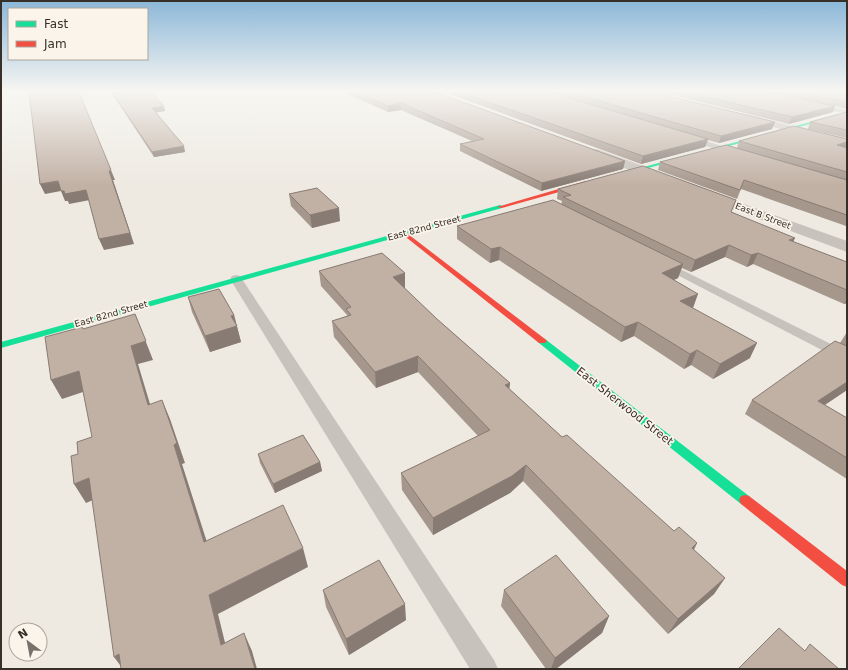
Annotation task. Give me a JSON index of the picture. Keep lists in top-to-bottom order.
{
  "streets": {
    "street": ["East B Street", "East 82nd Street", "East Sherwood Street"]
  },
  "crossings": [
    ["East 82nd Street", "East Sherwood Street"]
  ],
  "legend": ["Fast", "Jam"],
  "north": "top left"
}
